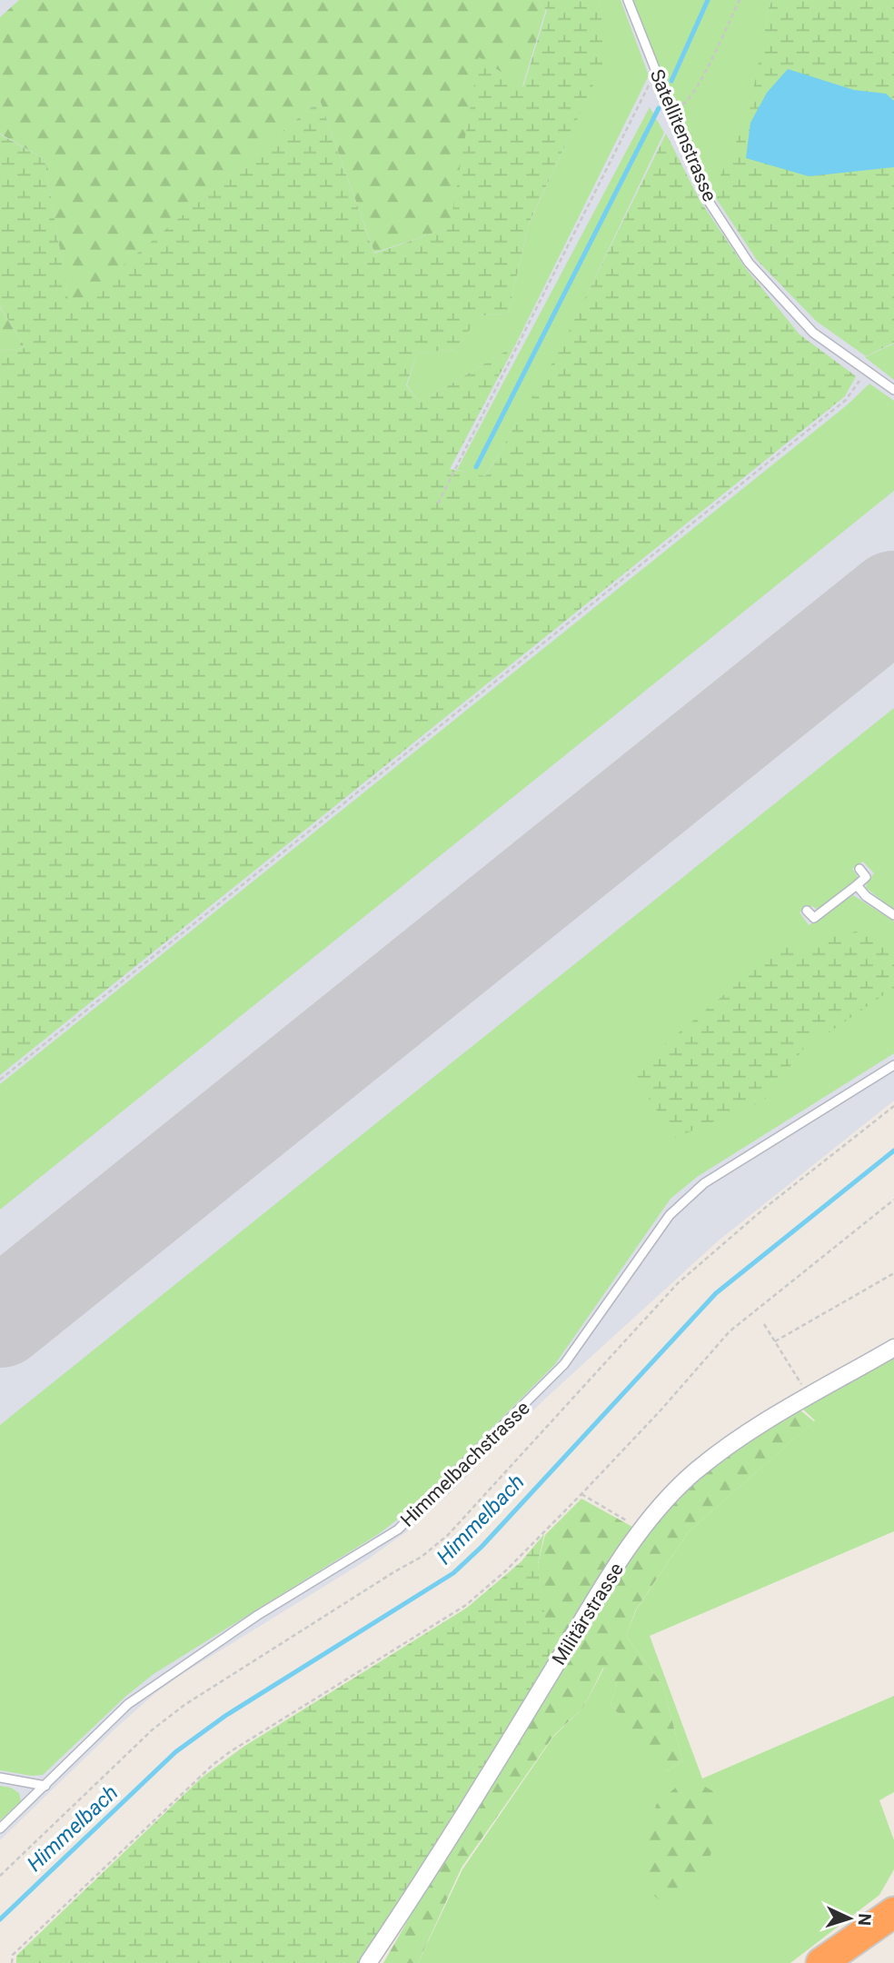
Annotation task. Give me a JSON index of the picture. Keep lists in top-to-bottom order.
{
  "streets": {
    "street": ["Militärstrasse"],
    "lane": ["Satellitenstrasse", "Himmelbachstrasse"]
  },
  "water": ["Himmelbach"],
  "north": "right"
}
